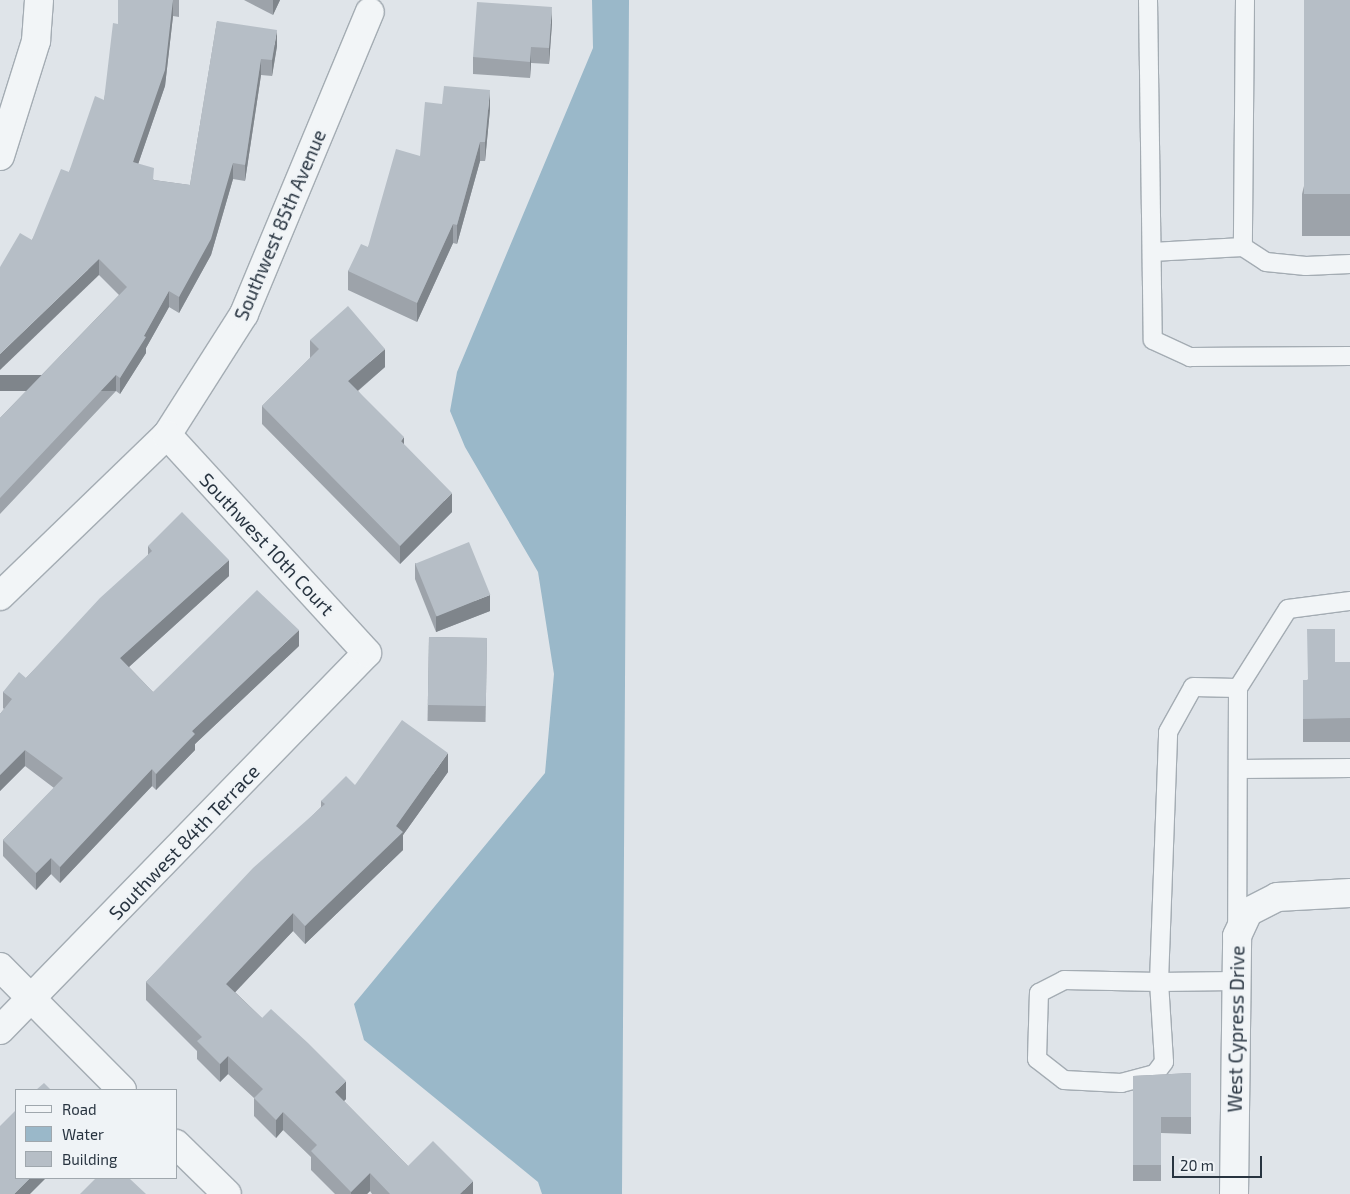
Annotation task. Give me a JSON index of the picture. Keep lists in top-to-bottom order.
{
  "streets": {
    "street": [
      "Southwest 85th Avenue",
      "Southwest 10th Court",
      "Southwest 84th Terrace",
      "West Cypress Drive"
    ]
  },
  "crossings": [
    ["Southwest 85th Avenue", "Southwest 10th Court"],
    ["Southwest 10th Court", "Southwest 84th Terrace"]
  ],
  "legend": ["Road", "Water", "Building"],
  "scale_bar": "20 m"
}
